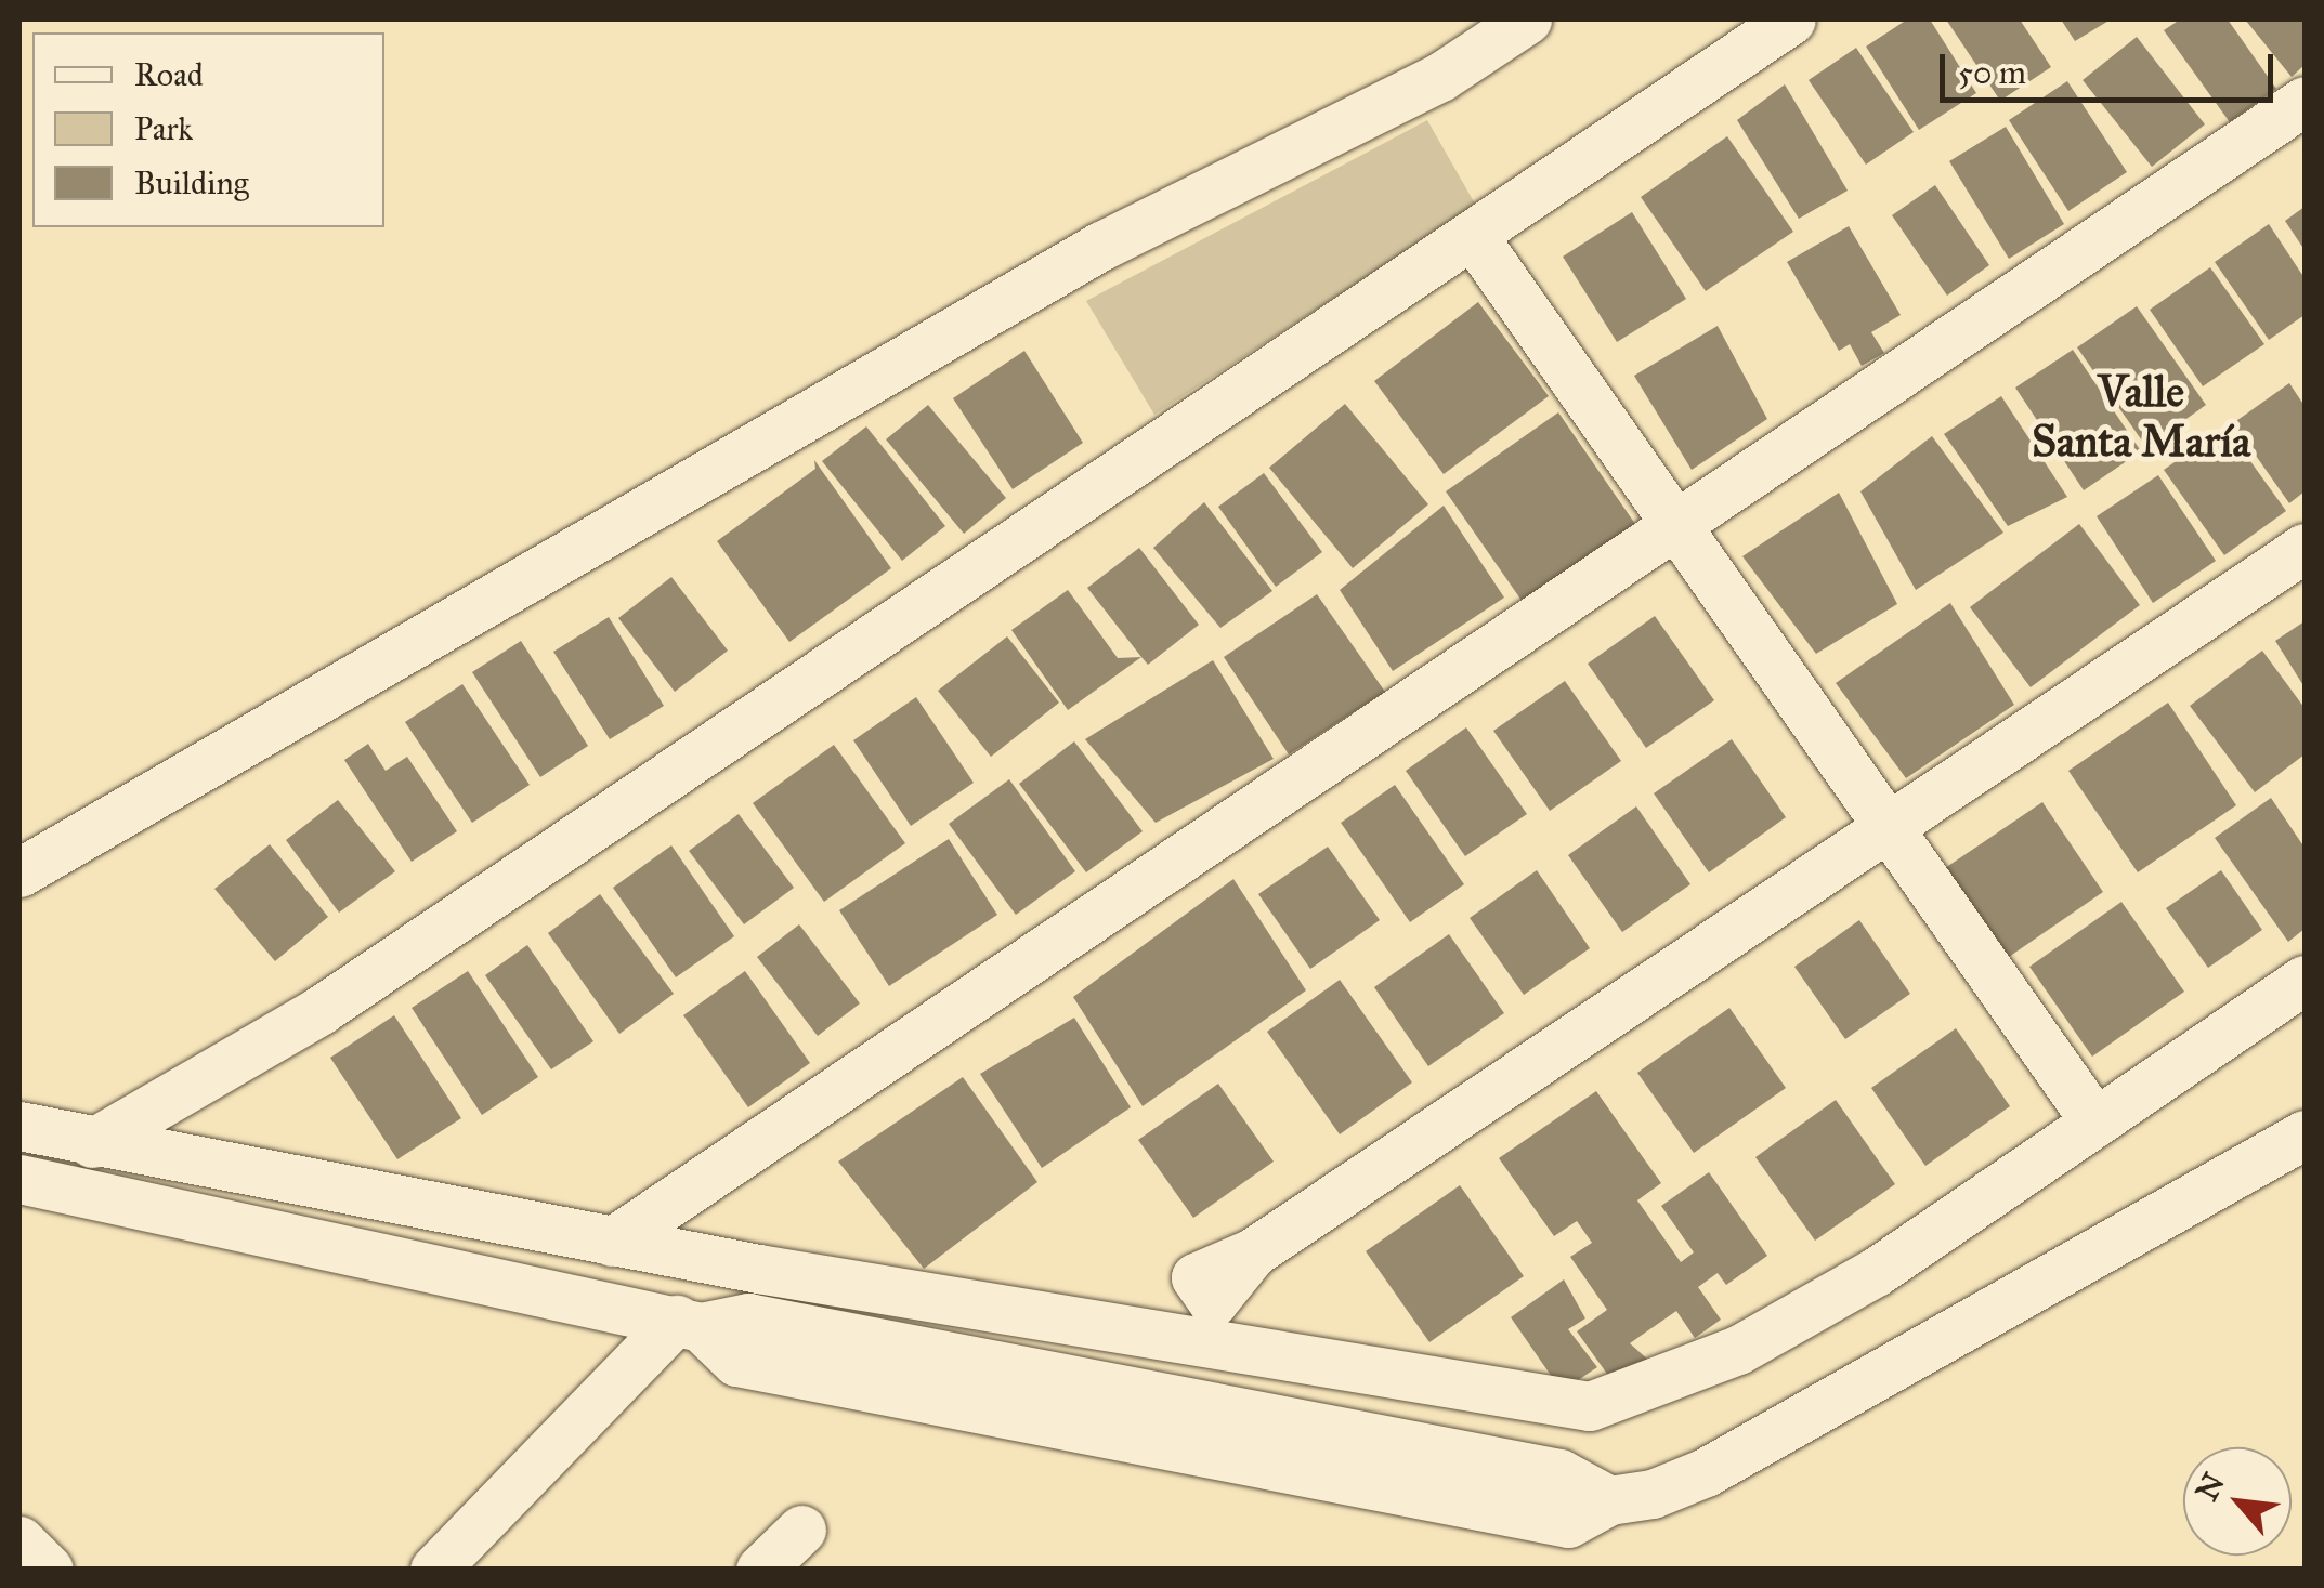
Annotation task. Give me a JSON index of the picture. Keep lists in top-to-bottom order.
{
  "districts": ["Valle Santa María"],
  "legend": ["Road", "Park", "Building"],
  "scale_bar": "50 m",
  "north": "top left"
}
